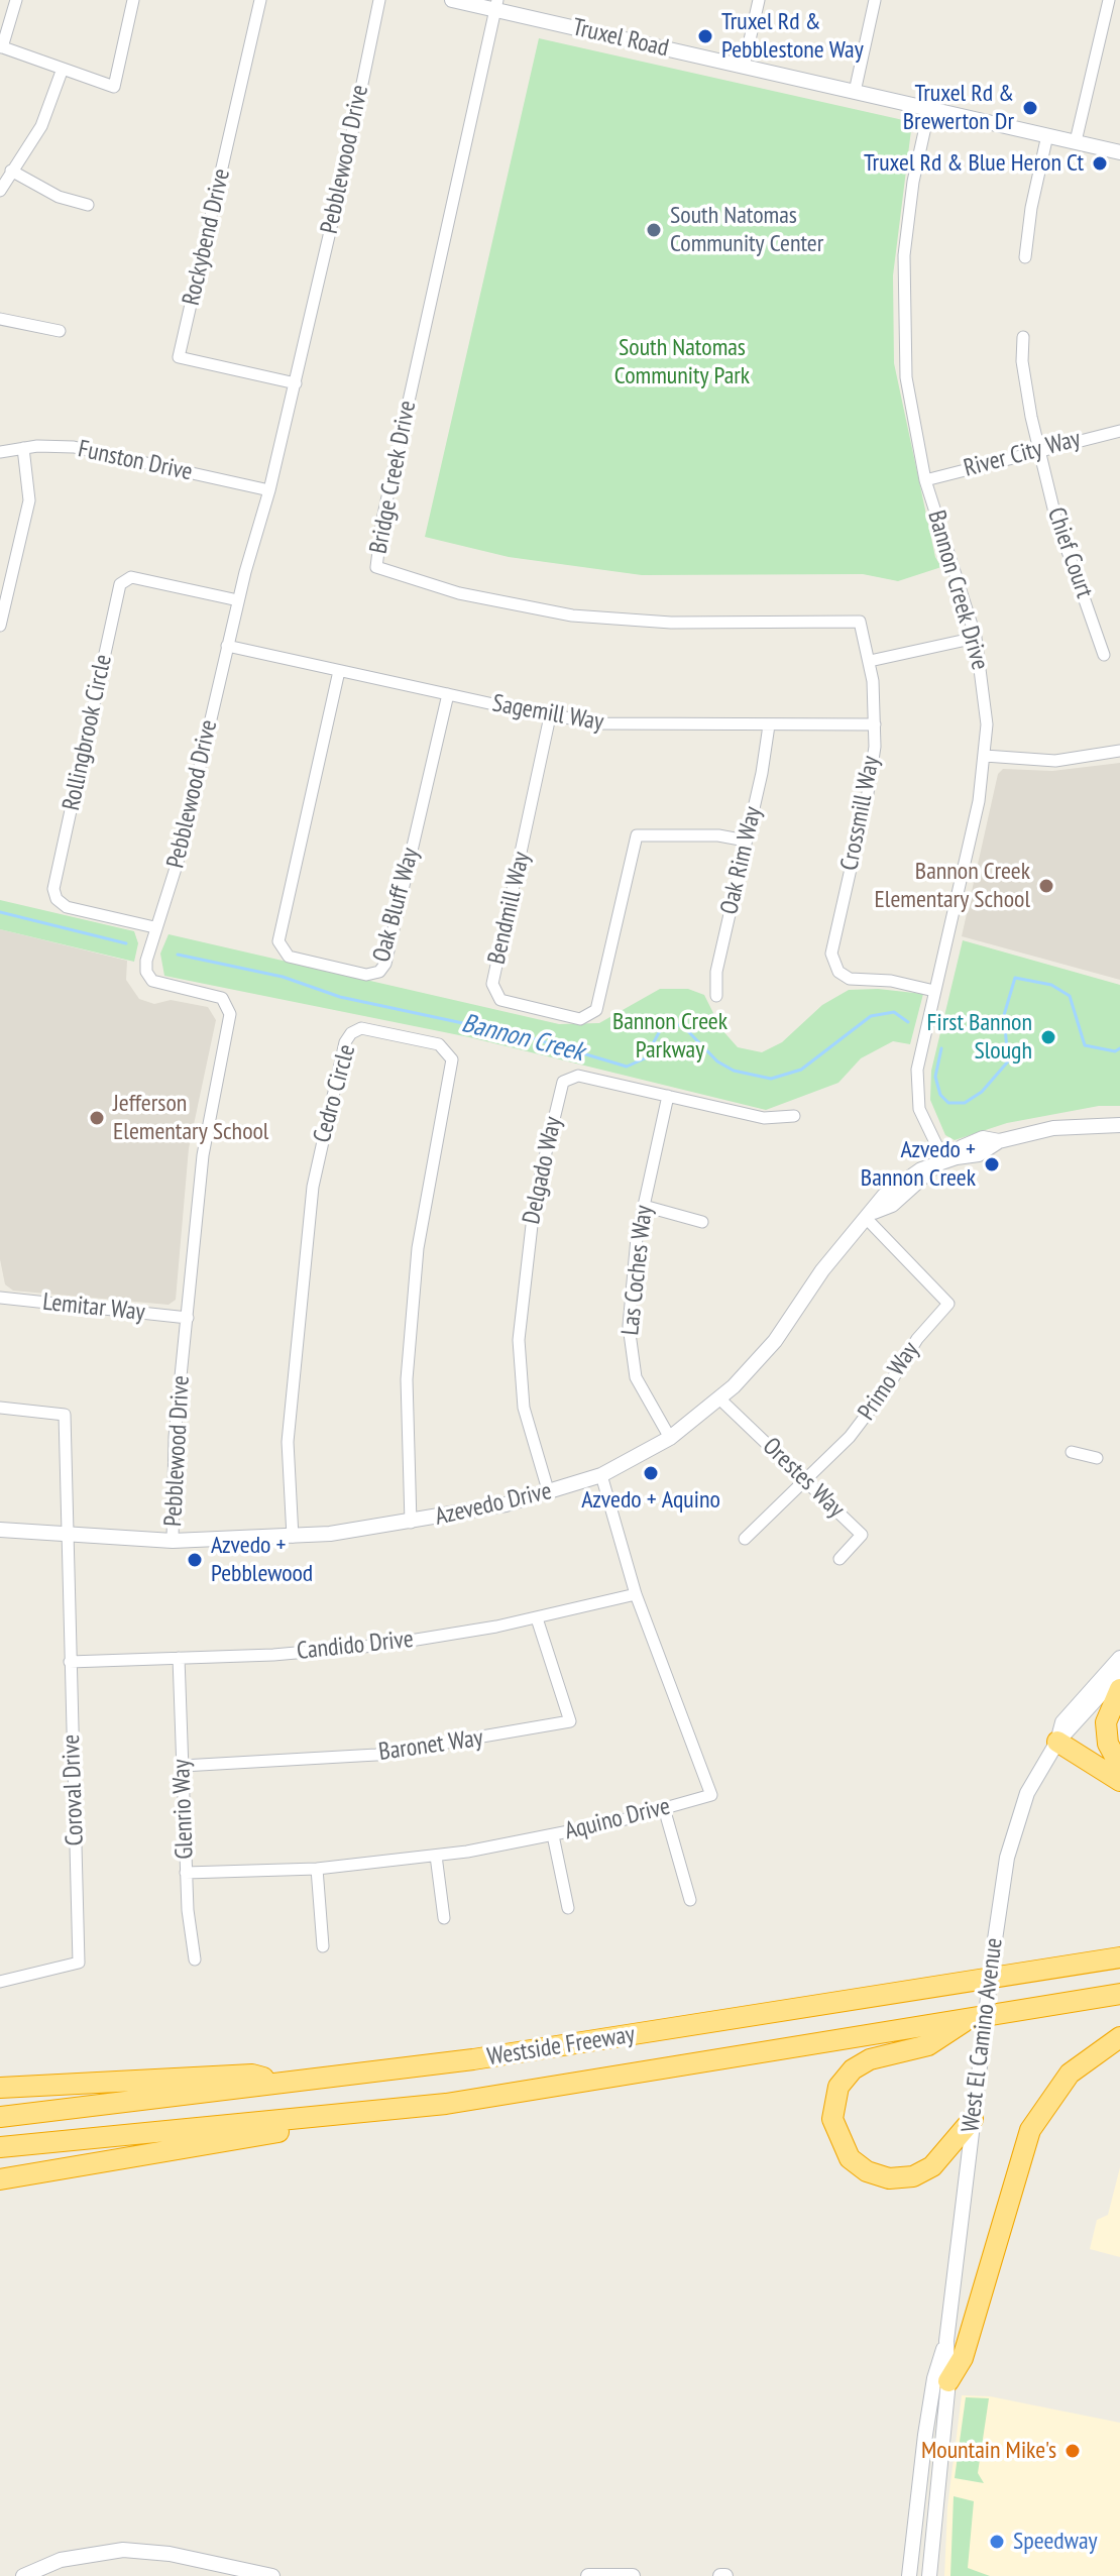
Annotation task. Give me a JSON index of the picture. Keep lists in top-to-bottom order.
{
  "streets": {
    "highway": ["Westside Freeway"],
    "main road": ["Truxel Road", "Azevedo Drive", "West El Camino Avenue"],
    "street": [
      "Pebblewood Drive",
      "Rockybend Drive",
      "River City Way",
      "Funston Drive",
      "Bridge Creek Drive",
      "Chief Court",
      "Bannon Creek Drive",
      "Sagemill Way",
      "Rollingbrook Circle",
      "Crossmill Way",
      "Oak Rim Way",
      "Oak Bluff Way",
      "Bendmill Way",
      "Cedro Circle",
      "Delgado Way",
      "Las Coches Way",
      "Lemitar Way",
      "Primo Way",
      "Orestes Way",
      "Candido Drive",
      "Baronet Way",
      "Coroval Drive",
      "Glenrio Way",
      "Aquino Drive"
    ]
  },
  "crossings": [
    ["Truxel Road", "Bridge Creek Drive"],
    ["Truxel Road", "Bannon Creek Drive"],
    ["Pebblewood Drive", "Rockybend Drive"],
    ["Pebblewood Drive", "Funston Drive"],
    ["Pebblewood Drive", "Sagemill Way"],
    ["Pebblewood Drive", "Rollingbrook Circle"],
    ["Pebblewood Drive", "Lemitar Way"],
    ["Pebblewood Drive", "Azevedo Drive"],
    ["River City Way", "Chief Court"],
    ["River City Way", "Bannon Creek Drive"],
    ["Bridge Creek Drive", "Crossmill Way"],
    ["Bannon Creek Drive", "Crossmill Way"],
    ["Bannon Creek Drive", "Azevedo Drive"],
    ["Sagemill Way", "Crossmill Way"],
    ["Sagemill Way", "Oak Rim Way"],
    ["Sagemill Way", "Oak Bluff Way"],
    ["Sagemill Way", "Bendmill Way"],
    ["Oak Rim Way", "Bendmill Way"],
    ["Cedro Circle", "Azevedo Drive"],
    ["Delgado Way", "Las Coches Way"],
    ["Delgado Way", "Azevedo Drive"],
    ["Las Coches Way", "Azevedo Drive"],
    ["Primo Way", "Orestes Way"],
    ["Primo Way", "Azevedo Drive"],
    ["Orestes Way", "Azevedo Drive"],
    ["Azevedo Drive", "Coroval Drive"],
    ["Azevedo Drive", "Aquino Drive"],
    ["Candido Drive", "Baronet Way"],
    ["Candido Drive", "Coroval Drive"],
    ["Candido Drive", "Glenrio Way"],
    ["Candido Drive", "Aquino Drive"],
    ["Baronet Way", "Glenrio Way"],
    ["Glenrio Way", "Aquino Drive"]
  ],
  "water": ["Bannon Creek"],
  "parks": ["South Natomas Community Park", "Bannon Creek Parkway"],
  "places": [
    "Truxel Rd & Pebblestone Way",
    "Truxel Rd & Brewerton Dr",
    "Truxel Rd & Blue Heron Ct",
    "South Natomas Community Center",
    "Bannon Creek Elementary School",
    "First Bannon Slough",
    "Jefferson Elementary School",
    "Azvedo + Bannon Creek",
    "Azvedo + Aquino",
    "Azvedo + Pebblewood",
    "Mountain Mike's",
    "Speedway"
  ]
}
